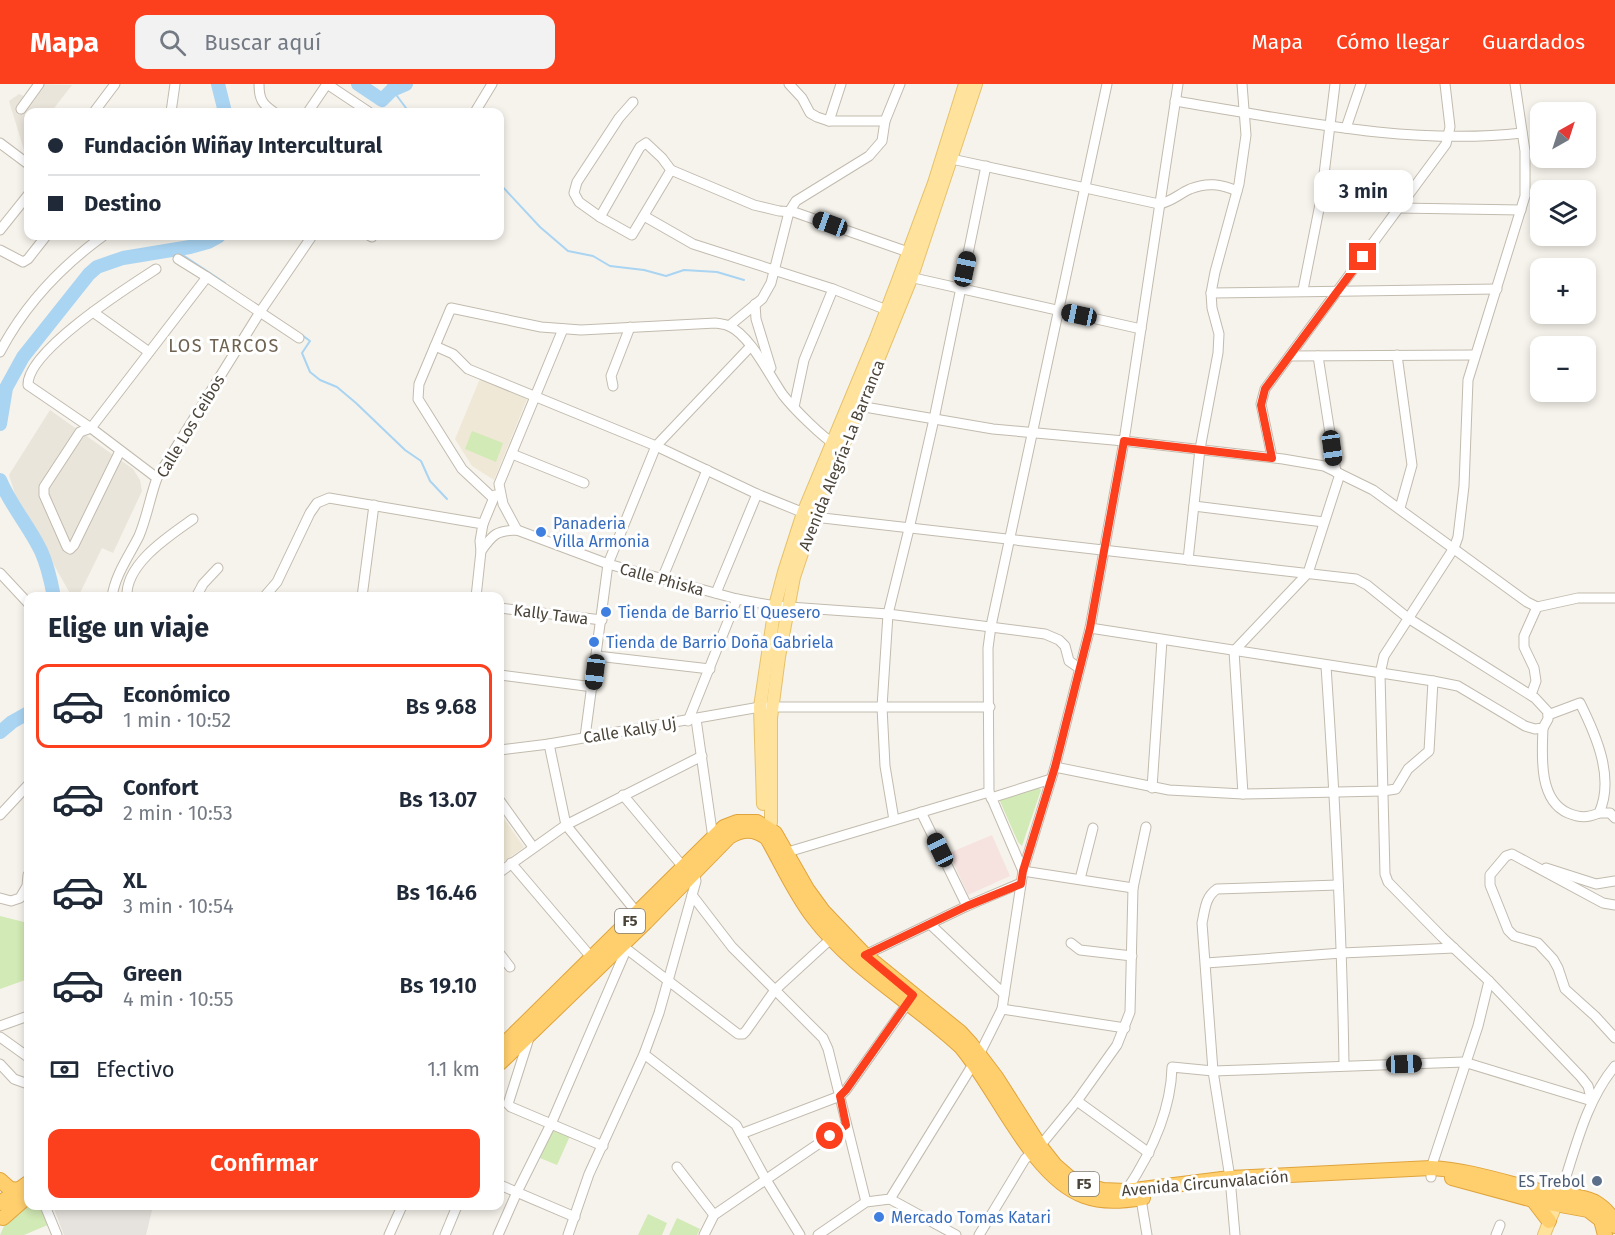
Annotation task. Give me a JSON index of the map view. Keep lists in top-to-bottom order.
{
  "streets": {
    "highway": ["F5", "Avenida Circunvalación"],
    "main road": ["Avenida Alegría-La Barranca"],
    "street": [
      "Calle Los Ceibos",
      "Calle Phiska",
      "Kally Tawa",
      "Calle Kally Uj"
    ]
  },
  "crossings": [
    ["Avenida Alegría-La Barranca", "Calle Phiska"],
    ["Avenida Alegría-La Barranca", "Calle Kally Uj"],
    ["Avenida Alegría-La Barranca", "F5"],
    ["Avenida Alegría-La Barranca", "Avenida Circunvalación"],
    ["F5", "Avenida Circunvalación"]
  ],
  "districts": ["LOS TARCOS"],
  "places": [
    "Panaderia Villa Armonia",
    "Tienda de Barrio El Quesero",
    "Tienda de Barrio Doña Gabriela",
    "ES Trebol",
    "Mercado Tomas Katari"
  ],
  "north": "top right",
  "page": {
    "header": "Mapa",
    "search": "Buscar aquí",
    "nav": ["Mapa", "Cómo llegar", "Guardados"],
    "map_buttons": ["+", "−"],
    "banner": ["Fundación Wiñay Intercultural", "Destino"],
    "bubble": "3 min",
    "heading": "Elige un viaje",
    "list": [
      {
        "name": "Económico",
        "note": "1 min · 10:52",
        "value": "Bs 9.68"
      },
      {
        "name": "Confort",
        "note": "2 min · 10:53",
        "value": "Bs 13.07"
      },
      {
        "name": "XL",
        "note": "3 min · 10:54",
        "value": "Bs 16.46"
      },
      {
        "name": "Green",
        "note": "4 min · 10:55",
        "value": "Bs 19.10"
      }
    ],
    "pay": ["Efectivo", "1.1 km"],
    "buttons": "Confirmar"
  }
}
